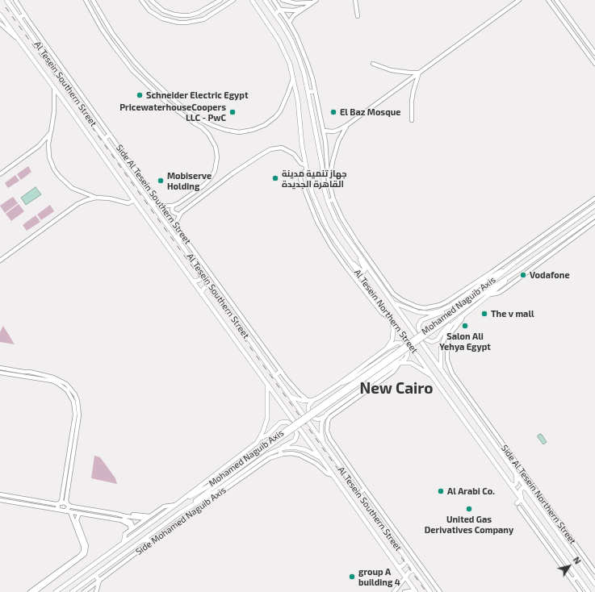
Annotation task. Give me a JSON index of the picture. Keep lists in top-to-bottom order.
{
  "streets": {
    "main road": ["Al Tesein Southern Street", "Mohamed Naguib Axis", "Al Tesein Northern Street"],
    "street": ["Side Al Tesein Southern Street", "Side Al Tesein Northern Street", "Side Mohamed Naguib Axis"]
  },
  "crossings": [
    ["Al Tesein Southern Street", "Mohamed Naguib Axis"],
    ["Mohamed Naguib Axis", "Side Mohamed Naguib Axis"]
  ],
  "districts": ["New Cairo"],
  "places": [
    "Schneider Electric Egypt",
    "PricewaterhouseCoopers LLC - PwC",
    "El Baz Mosque",
    "جهاز تنمية مدينة القاهرة الجديدة",
    "Mobiserve Holding",
    "Vodafone",
    "The v mall",
    "Salon Ali Yehya Egypt",
    "Al Arabi Co.",
    "United Gas Derivatives Company",
    "group A building 4"
  ],
  "north": "top right"
}
